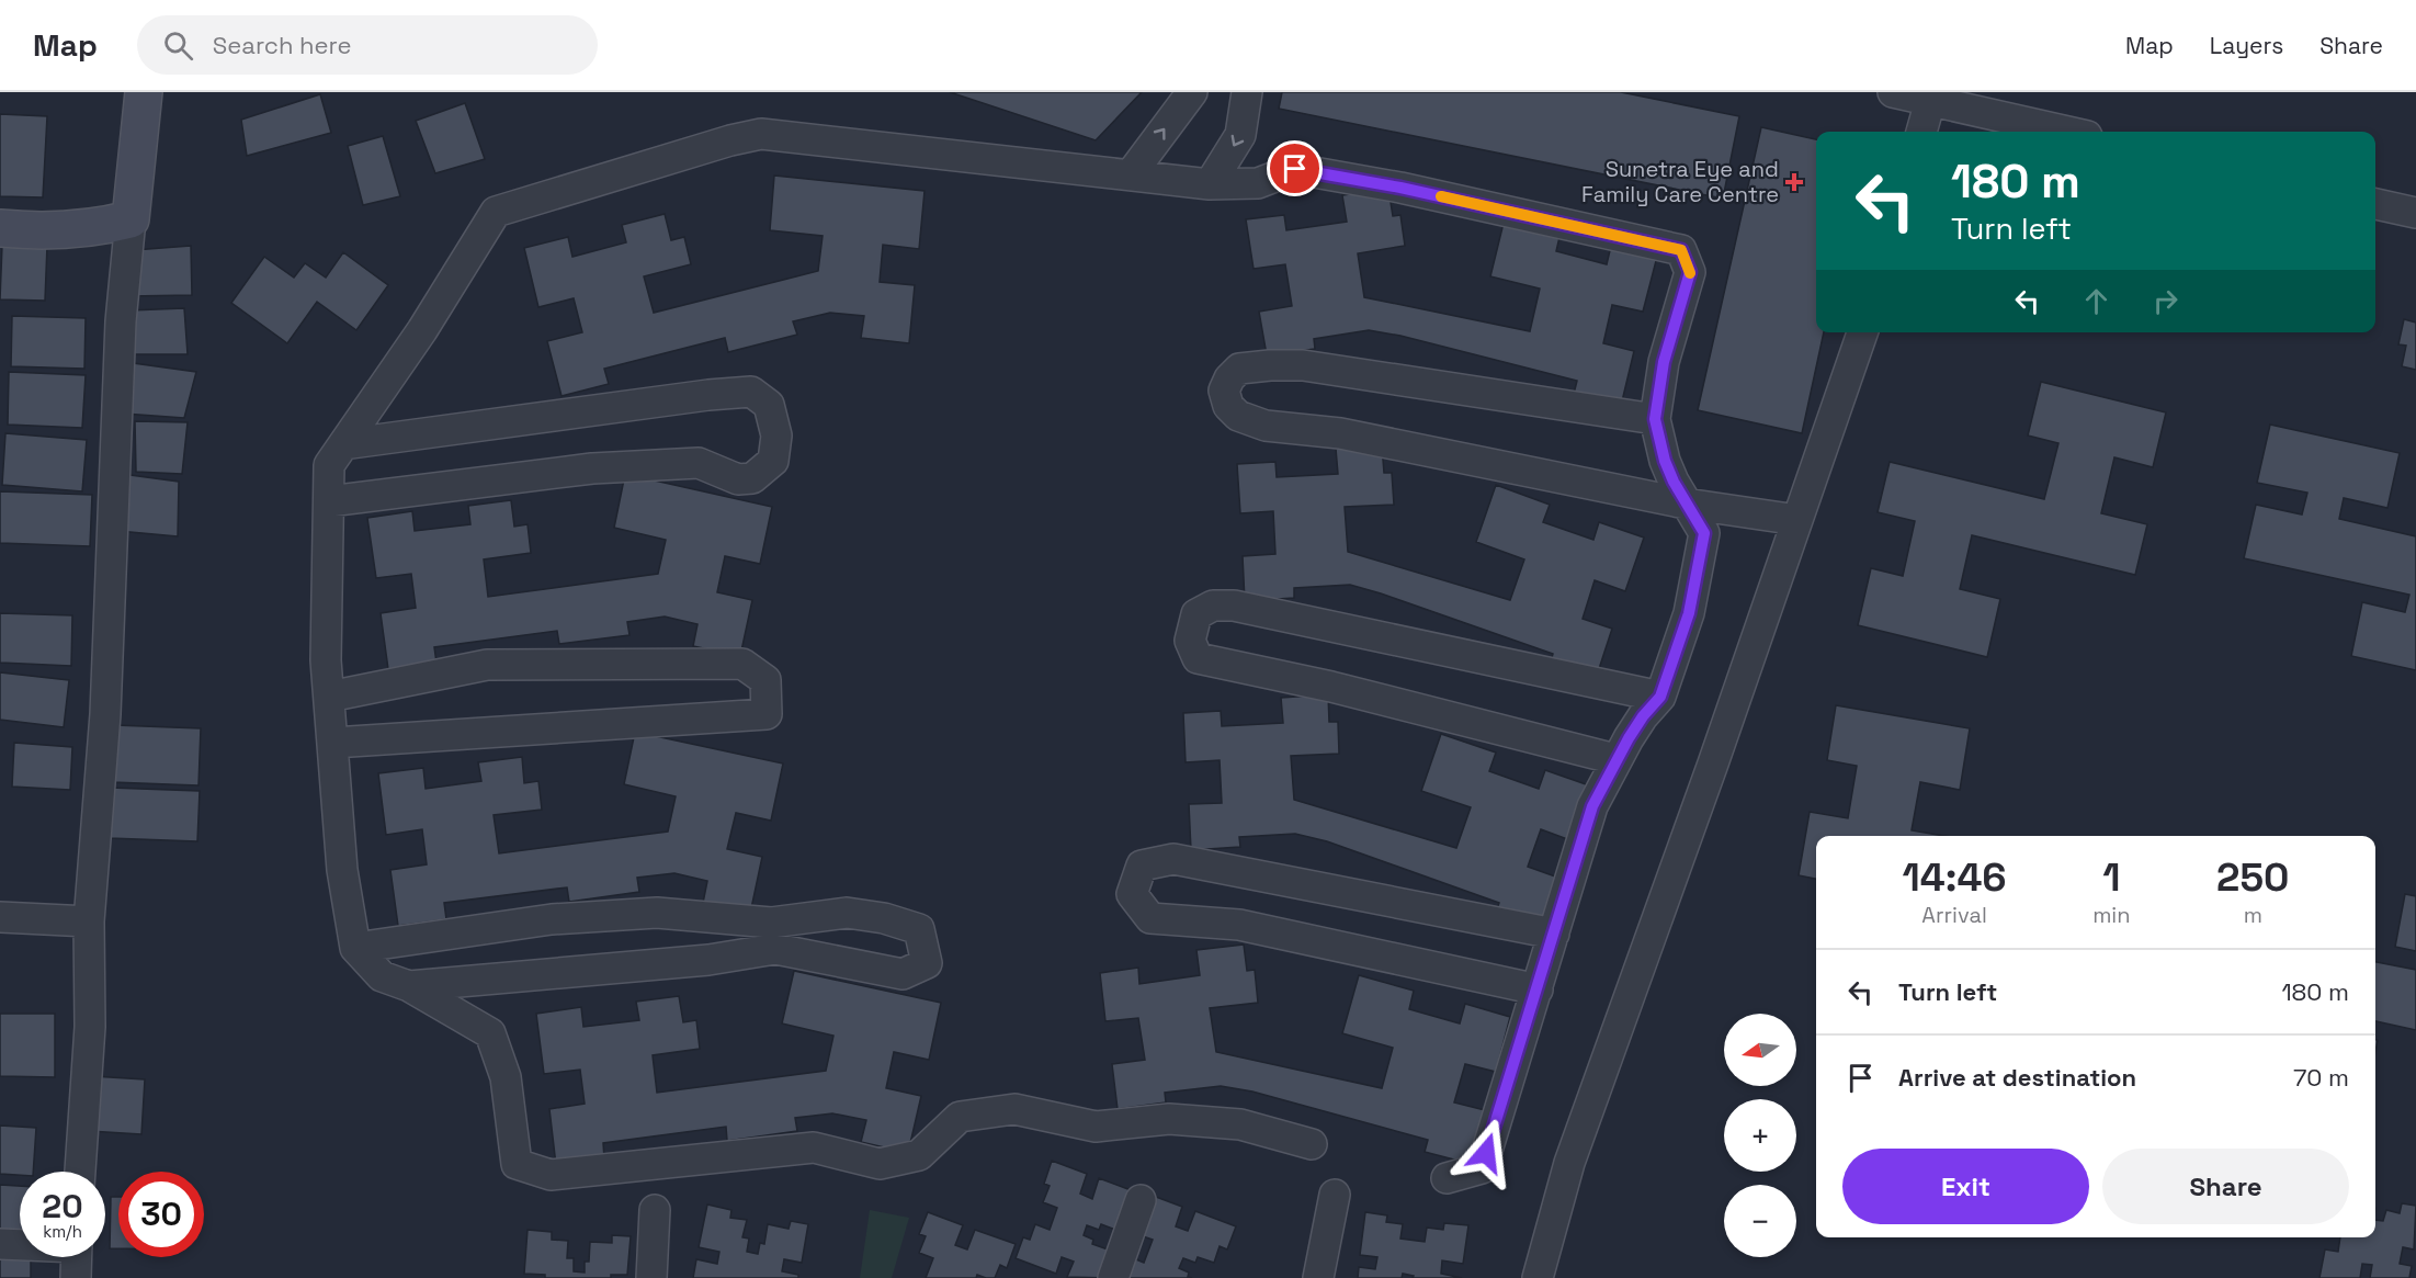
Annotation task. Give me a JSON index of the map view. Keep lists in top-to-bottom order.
{
  "places": {
    "health": ["Sunetra Eye and Family Care Centre"]
  },
  "north": "left",
  "page": {
    "header": "Map",
    "search": "Search here",
    "nav": ["Map", "Layers", "Share"],
    "turn": ["180 m", "Turn left"],
    "eta": [
      "14:46",
      "Arrival",
      "1",
      "min",
      "250",
      "m"
    ],
    "list": [
      {
        "name": "Turn left",
        "value": "180 m"
      },
      {
        "name": "Arrive at destination",
        "value": "70 m"
      }
    ],
    "map_buttons": ["+", "−"],
    "buttons": ["Exit", "Share"],
    "speed": "20 km/h",
    "limit": "30"
  }
}
